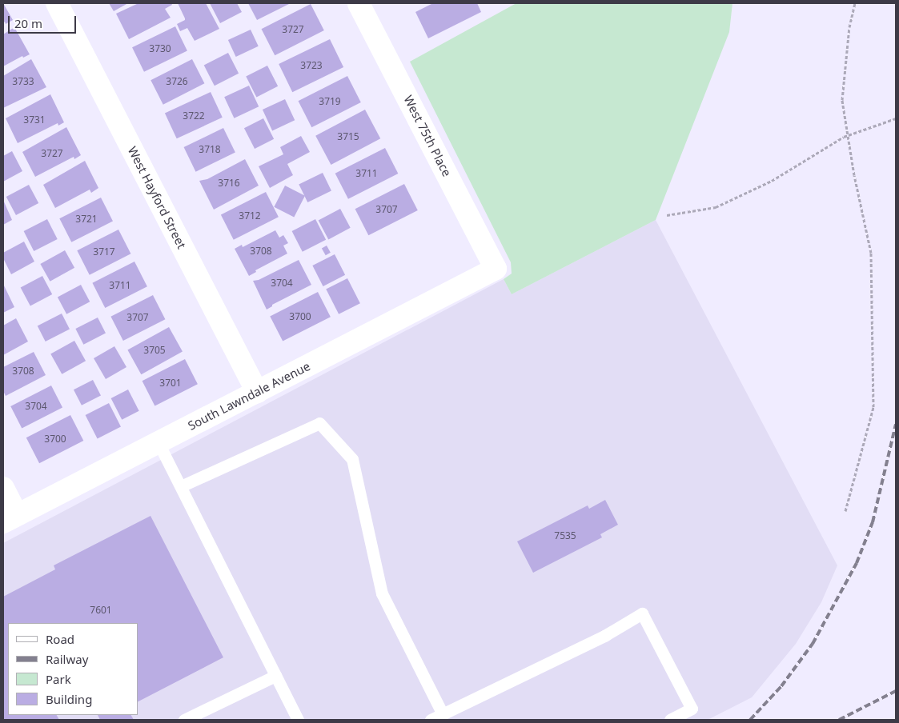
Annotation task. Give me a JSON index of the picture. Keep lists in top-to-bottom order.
{
  "streets": {
    "street": ["West 75th Place", "West Hayford Street", "South Lawndale Avenue"]
  },
  "crossings": [
    ["West 75th Place", "South Lawndale Avenue"],
    ["West Hayford Street", "South Lawndale Avenue"]
  ],
  "house_numbers": [
    "3727",
    "3730",
    "3723",
    "3733",
    "3726",
    "3719",
    "3722",
    "3731",
    "3715",
    "3718",
    "3727",
    "3711",
    "3716",
    "3707",
    "3712",
    "3721",
    "3708",
    "3717",
    "3704",
    "3711",
    "3700",
    "3707",
    "3705",
    "3708",
    "3701",
    "3704",
    "3700",
    "7535",
    "7601"
  ],
  "legend": [
    "Road",
    "Railway",
    "Park",
    "Building"
  ],
  "scale_bar": "20 m"
}
